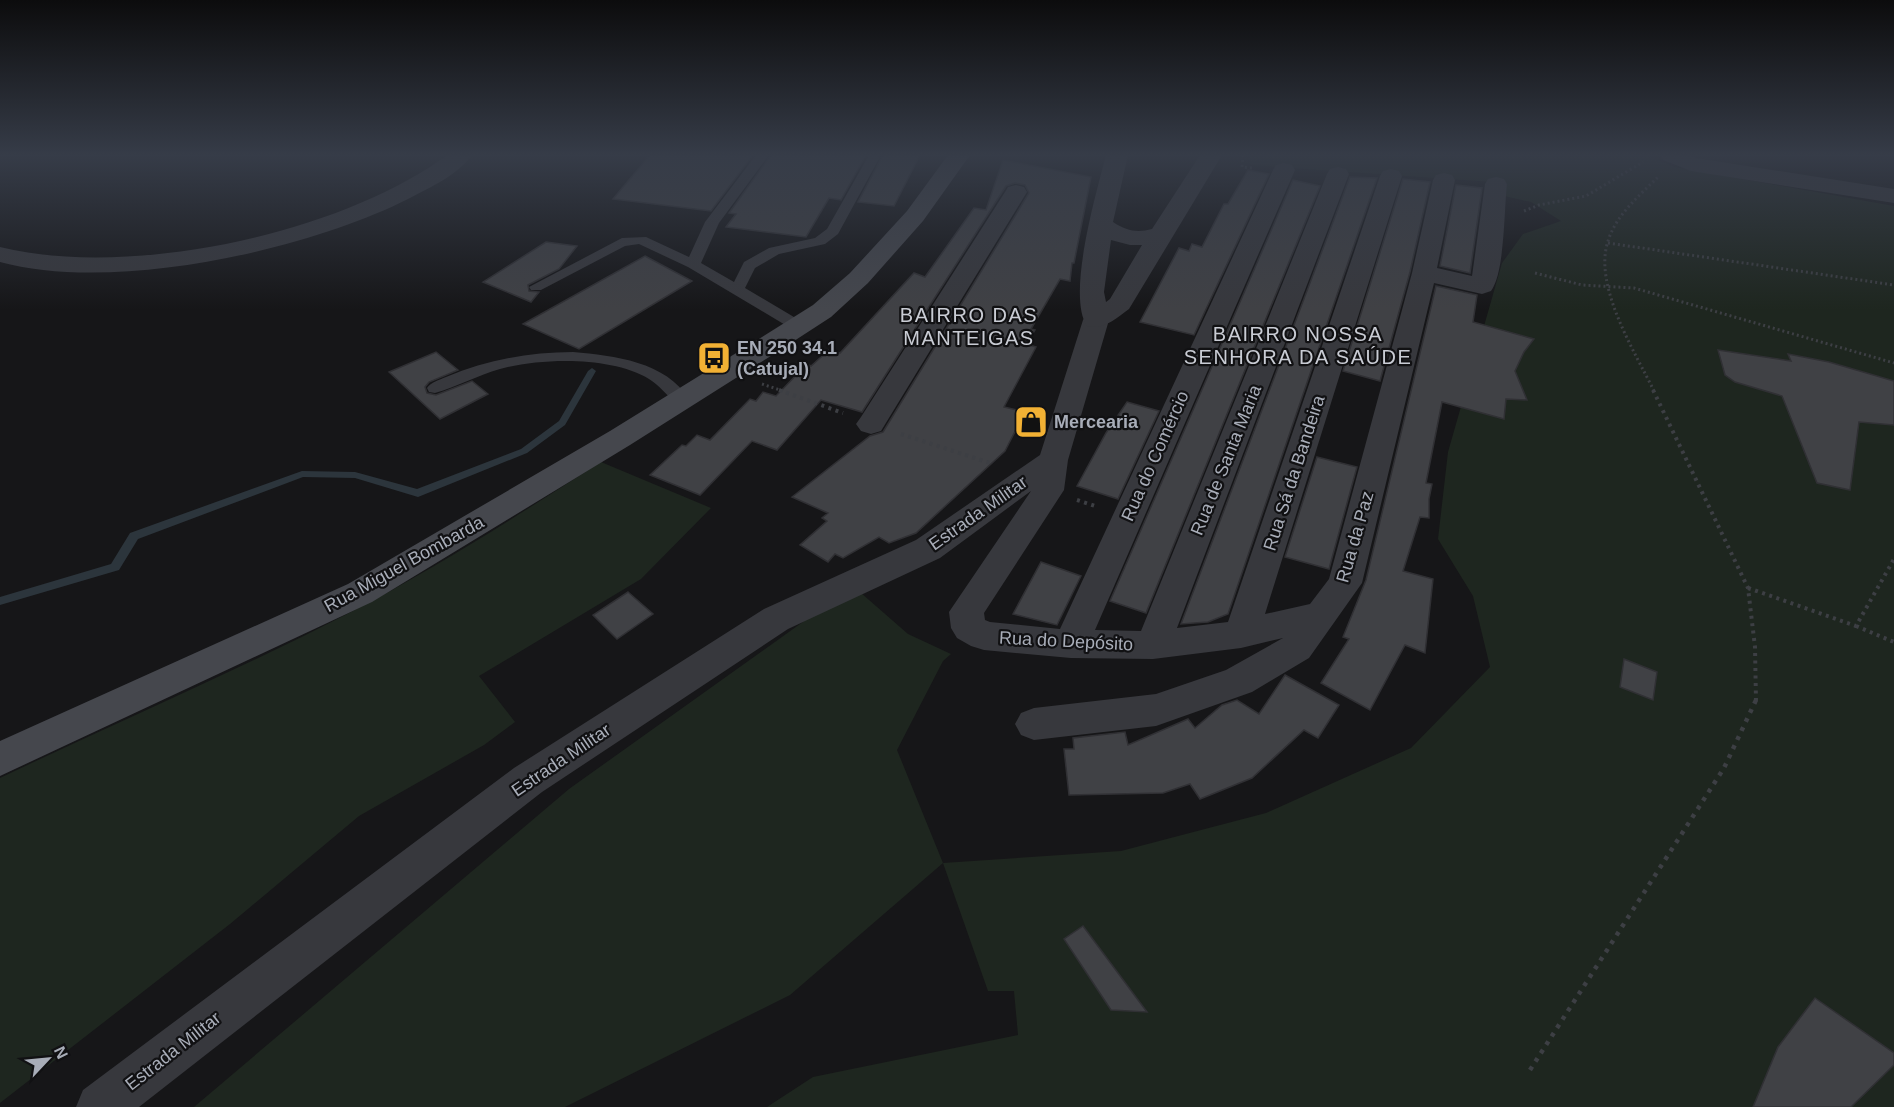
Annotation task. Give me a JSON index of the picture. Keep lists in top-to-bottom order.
{
  "streets": {
    "main road": ["Rua Miguel Bombarda"],
    "street": [
      "Rua do Comércio",
      "Rua de Santa Maria",
      "Rua Sá da Bandeira",
      "Estrada Militar",
      "Rua da Paz",
      "Rua do Depósito"
    ]
  },
  "crossings": [
    ["Rua do Comércio", "Rua do Depósito"],
    ["Rua de Santa Maria", "Rua do Depósito"],
    ["Rua Sá da Bandeira", "Rua do Depósito"],
    ["Estrada Militar", "Rua do Depósito"],
    ["Rua da Paz", "Rua do Depósito"]
  ],
  "districts": ["BAIRRO DAS MANTEIGAS", "BAIRRO NOSSA SENHORA DA SAÚDE"],
  "places": {
    "bus stop": ["EN 250 34.1 (Catujal)"],
    "shop": ["Mercearia"]
  },
  "north": "top right"
}
